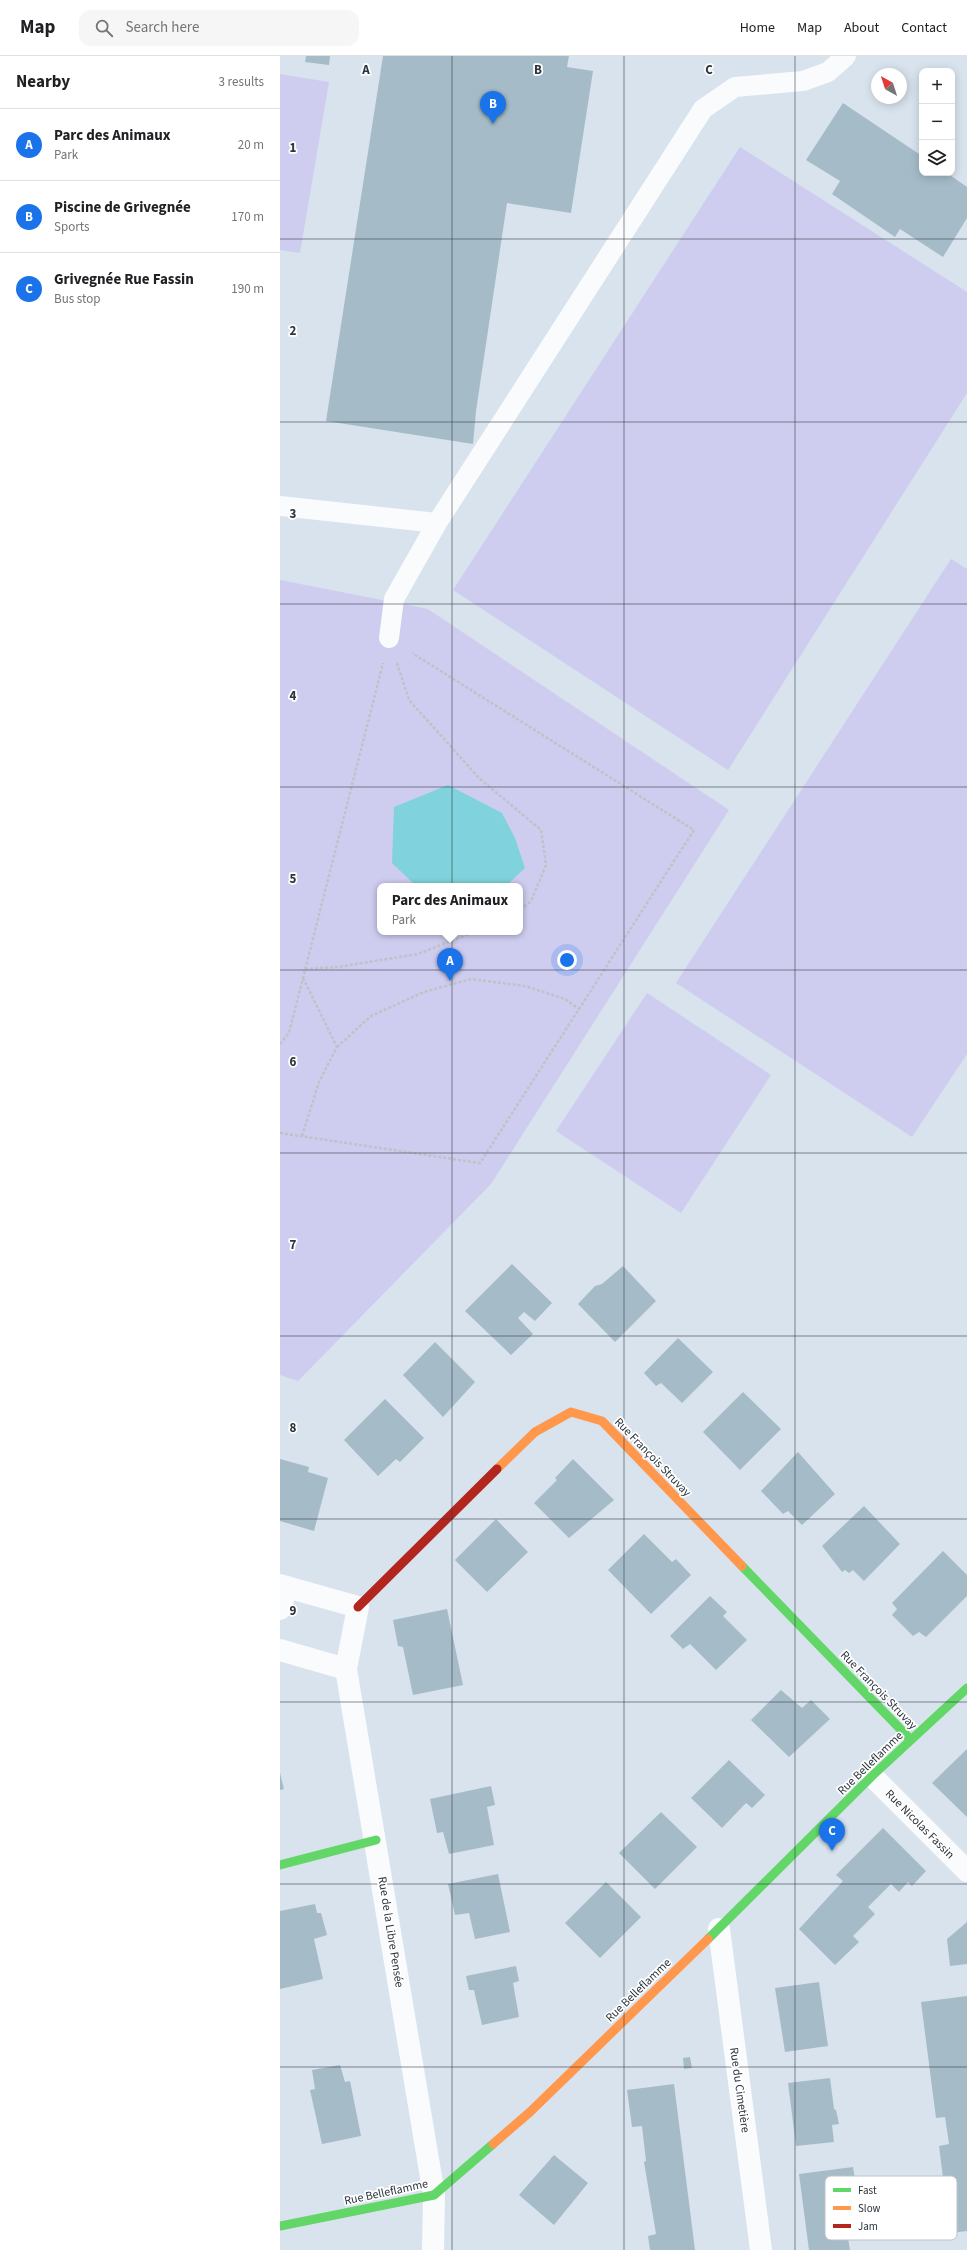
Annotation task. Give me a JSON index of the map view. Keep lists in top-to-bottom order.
{
  "streets": {
    "street": [
      "Rue François Struvay",
      "Rue Belleflamme",
      "Rue Nicolas Fassin",
      "Rue de la Libre Pensée",
      "Rue du Cimetière"
    ]
  },
  "crossings": [
    ["Rue François Struvay", "Rue Belleflamme"],
    ["Rue Belleflamme", "Rue Nicolas Fassin"],
    ["Rue Belleflamme", "Rue de la Libre Pensée"],
    ["Rue Belleflamme", "Rue du Cimetière"]
  ],
  "legend": ["Fast", "Slow", "Jam"],
  "north": "top left",
  "page": {
    "header": "Map",
    "search": "Search here",
    "nav": [
      "Home",
      "Map",
      "About",
      "Contact"
    ],
    "heading": ["Nearby", "3 results"],
    "map_buttons": ["+", "−"],
    "pins": ["B", "A", "C"],
    "list": [
      {
        "mark": "A",
        "name": "Parc des Animaux",
        "note": "Park",
        "value": "20 m"
      },
      {
        "mark": "B",
        "name": "Piscine de Grivegnée",
        "note": "Sports",
        "value": "170 m"
      },
      {
        "mark": "C",
        "name": "Grivegnée Rue Fassin",
        "note": "Bus stop",
        "value": "190 m"
      }
    ],
    "popup": ["Parc des Animaux", "Park"]
  },
  "grid": {
    "columns": ["A", "B", "C"],
    "rows": [
      "1",
      "2",
      "3",
      "4",
      "5",
      "6",
      "7",
      "8",
      "9"
    ]
  }
}
